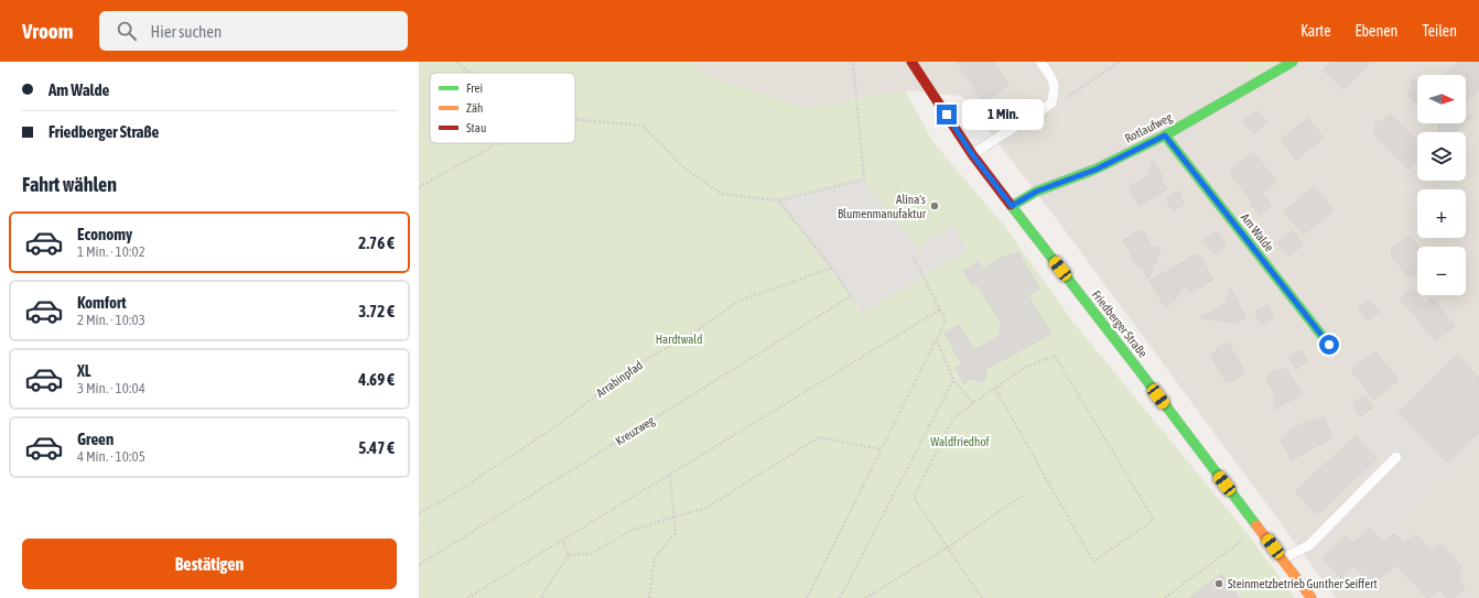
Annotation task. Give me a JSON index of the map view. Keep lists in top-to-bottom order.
{
  "streets": {
    "street": ["Rotlaufweg", "Am Walde", "Friedberger Straße"],
    "path": ["Arrabinpfad", "Kreuzweg"]
  },
  "crossings": [
    ["Rotlaufweg", "Am Walde"],
    ["Rotlaufweg", "Friedberger Straße"],
    ["Arrabinpfad", "Kreuzweg"]
  ],
  "parks": ["Hardtwald", "Waldfriedhof"],
  "places": ["Alina's Blumenmanufaktur", "Steinmetzbetrieb Gunther Seiffert"],
  "legend": ["Frei", "Zäh", "Stau"],
  "north": "right",
  "page": {
    "header": "Vroom",
    "search": "Hier suchen",
    "nav": ["Karte", "Ebenen", "Teilen"],
    "banner": ["Am Walde", "Friedberger Straße"],
    "map_buttons": ["+", "−"],
    "bubble": "1 Min.",
    "heading": "Fahrt wählen",
    "list": [
      {
        "name": "Economy",
        "note": "1 Min. · 10:02",
        "value": "2.76 €"
      },
      {
        "name": "Komfort",
        "note": "2 Min. · 10:03",
        "value": "3.72 €"
      },
      {
        "name": "XL",
        "note": "3 Min. · 10:04",
        "value": "4.69 €"
      },
      {
        "name": "Green",
        "note": "4 Min. · 10:05",
        "value": "5.47 €"
      }
    ],
    "buttons": "Bestätigen"
  }
}
